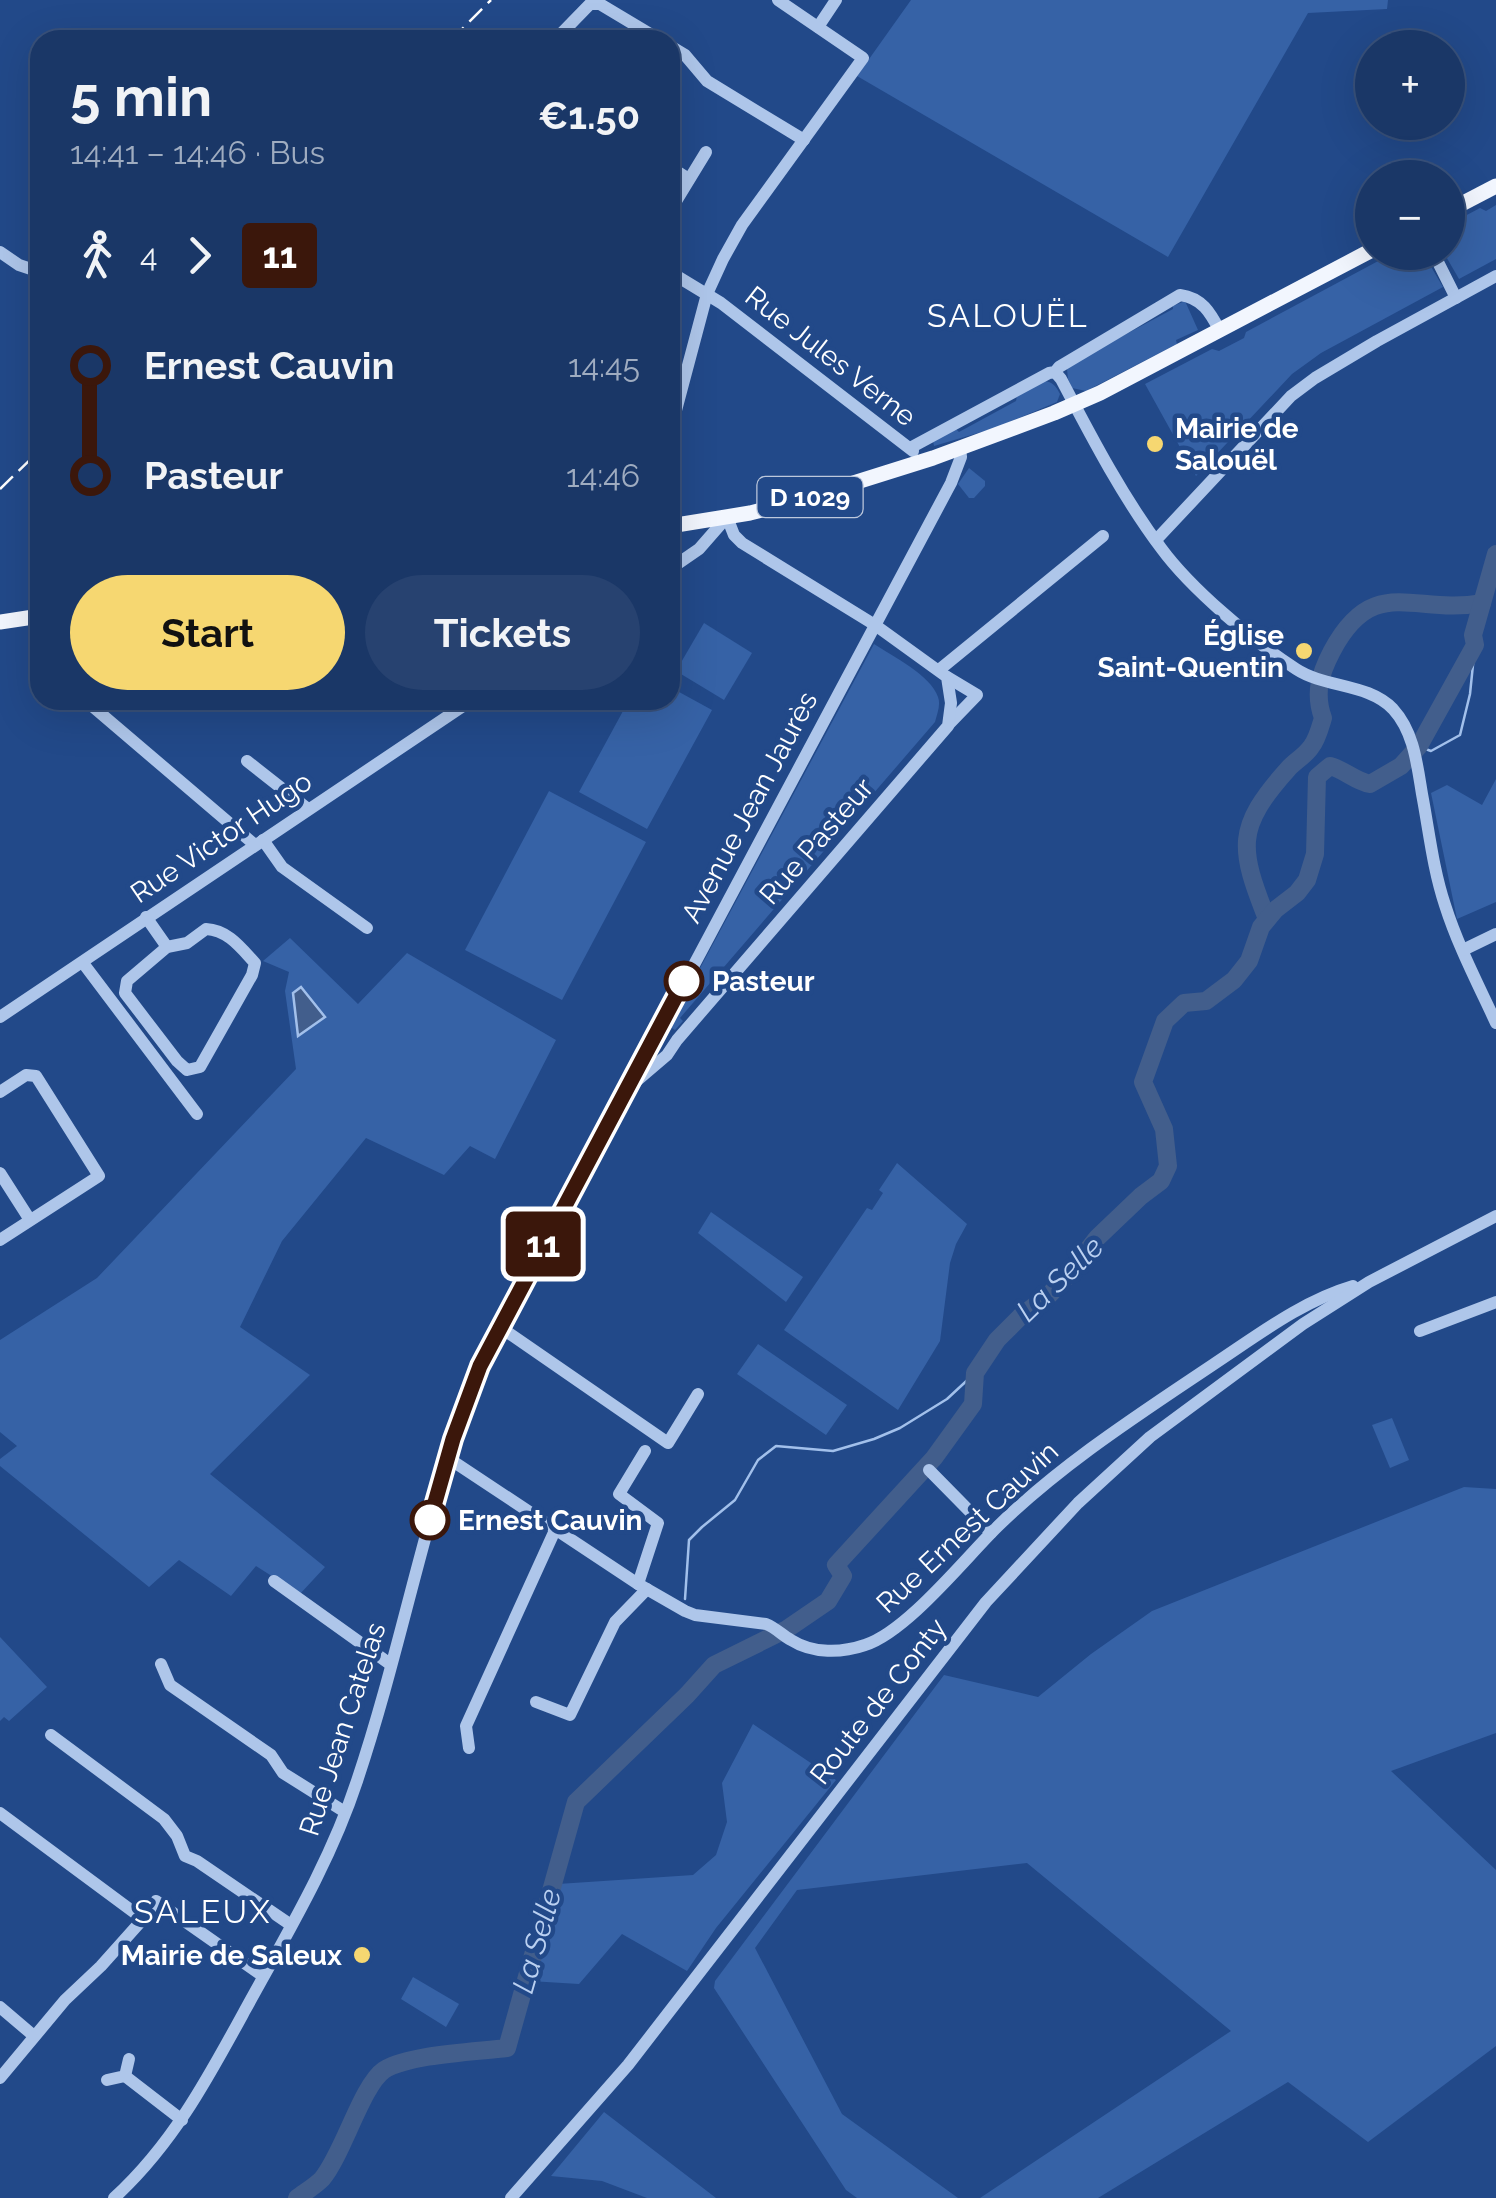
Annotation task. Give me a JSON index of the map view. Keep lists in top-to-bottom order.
{
  "streets": {
    "main road": ["D 1029"],
    "street": [
      "Rue Jules Verne",
      "Avenue Jean Jaurès",
      "Rue Victor Hugo",
      "Rue Pasteur",
      "Rue Ernest Cauvin",
      "Route de Conty",
      "Rue Jean Catelas"
    ]
  },
  "crossings": [
    ["Rue Jules Verne", "D 1029"],
    ["D 1029", "Avenue Jean Jaurès"],
    ["Avenue Jean Jaurès", "Rue Pasteur"],
    ["Avenue Jean Jaurès", "Rue Ernest Cauvin"],
    ["Avenue Jean Jaurès", "Rue Jean Catelas"],
    ["Rue Ernest Cauvin", "Route de Conty"],
    ["Rue Ernest Cauvin", "Rue Jean Catelas"]
  ],
  "districts": ["SALOUËL", "SALEUX"],
  "water": ["La Selle"],
  "places": [
    "Mairie de Salouël",
    "Église Saint-Quentin",
    "Pasteur",
    "Ernest Cauvin",
    "Mairie de Saleux"
  ],
  "lines": ["bus line 11"],
  "page": {
    "on_map": "11",
    "map_buttons": ["+", "−"],
    "heading": ["5 min", "14:41 – 14:46 · Bus", "€1.50"],
    "legs": ["4", "11"],
    "list": [
      {
        "name": "Ernest Cauvin",
        "value": "14:45"
      },
      {
        "name": "Pasteur",
        "value": "14:46"
      }
    ],
    "buttons": ["Start", "Tickets"]
  }
}
